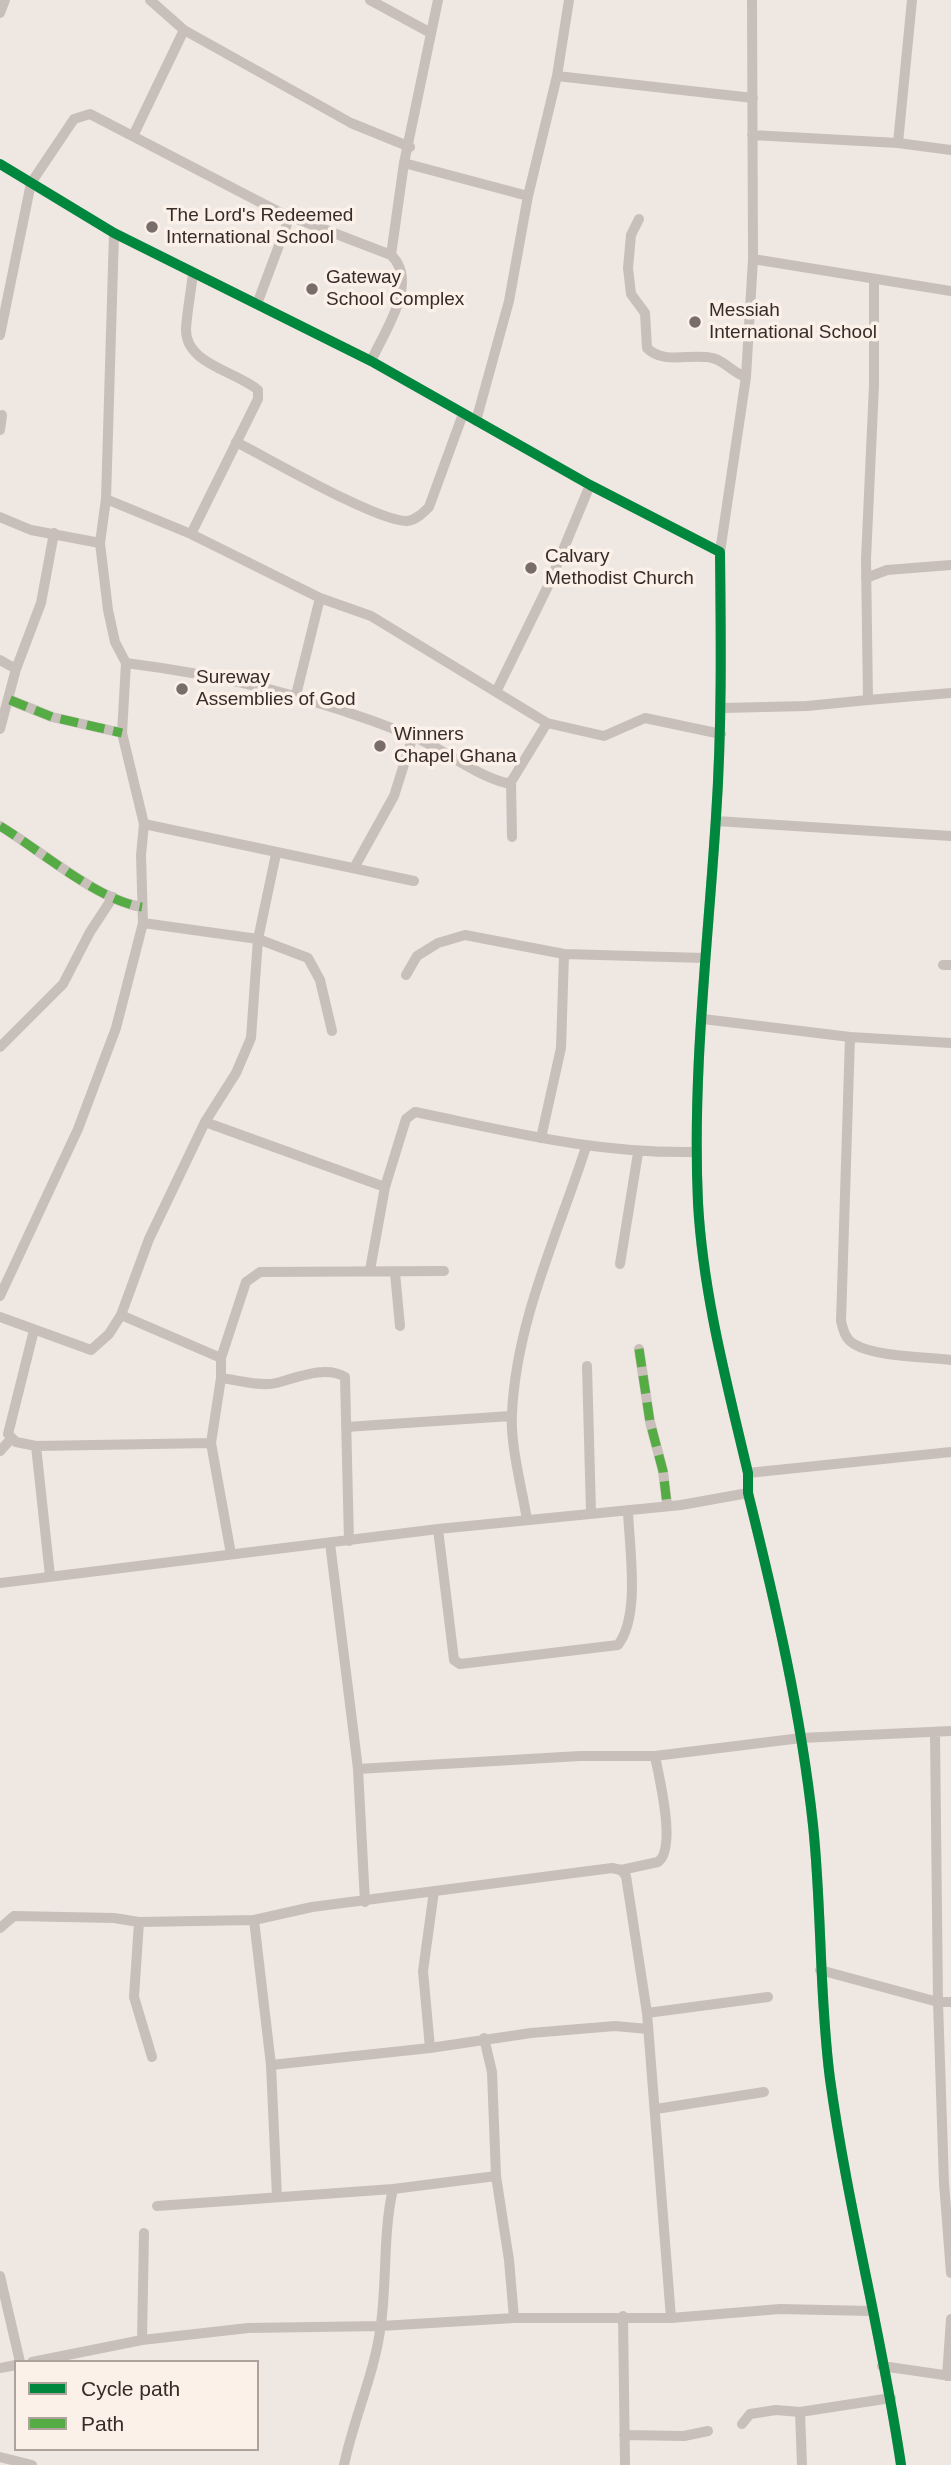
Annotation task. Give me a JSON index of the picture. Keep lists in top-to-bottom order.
{
  "places": [
    "The Lord's Redeemed International School",
    "Gateway School Complex",
    "Messiah International School",
    "Calvary Methodist Church",
    "Sureway Assemblies of God",
    "Winners Chapel Ghana"
  ],
  "legend": ["Cycle path", "Path"]
}
